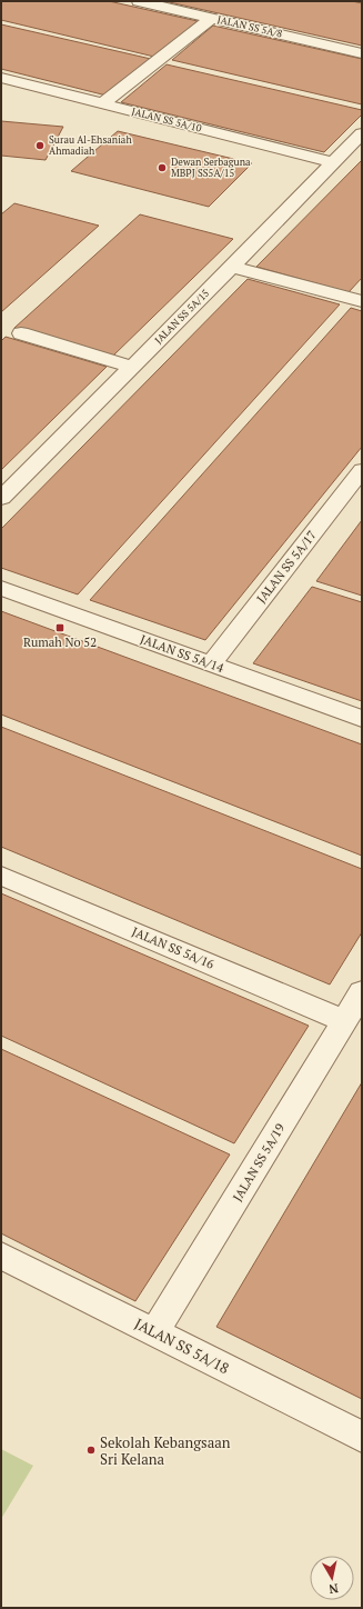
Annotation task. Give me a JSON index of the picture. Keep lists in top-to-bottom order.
{
  "streets": {
    "street": [
      "JALAN SS 5A/8",
      "JALAN SS 5A/10",
      "JALAN SS 5A/15",
      "JALAN SS 5A/17",
      "JALAN SS 5A/14",
      "JALAN SS 5A/16",
      "JALAN SS 5A/19",
      "JALAN SS 5A/18"
    ]
  },
  "crossings": [
    ["JALAN SS 5A/10", "JALAN SS 5A/15"],
    ["JALAN SS 5A/17", "JALAN SS 5A/14"],
    ["JALAN SS 5A/16", "JALAN SS 5A/19"],
    ["JALAN SS 5A/19", "JALAN SS 5A/18"]
  ],
  "places": {
    "other": ["Surau Al-Ehsaniah Ahmadiah", "Dewan Serbaguna MBPJ SS5A/15", "Sekolah Kebangsaan Sri Kelana"],
    "transit": ["Rumah No 52"]
  },
  "north": "bottom"
}
